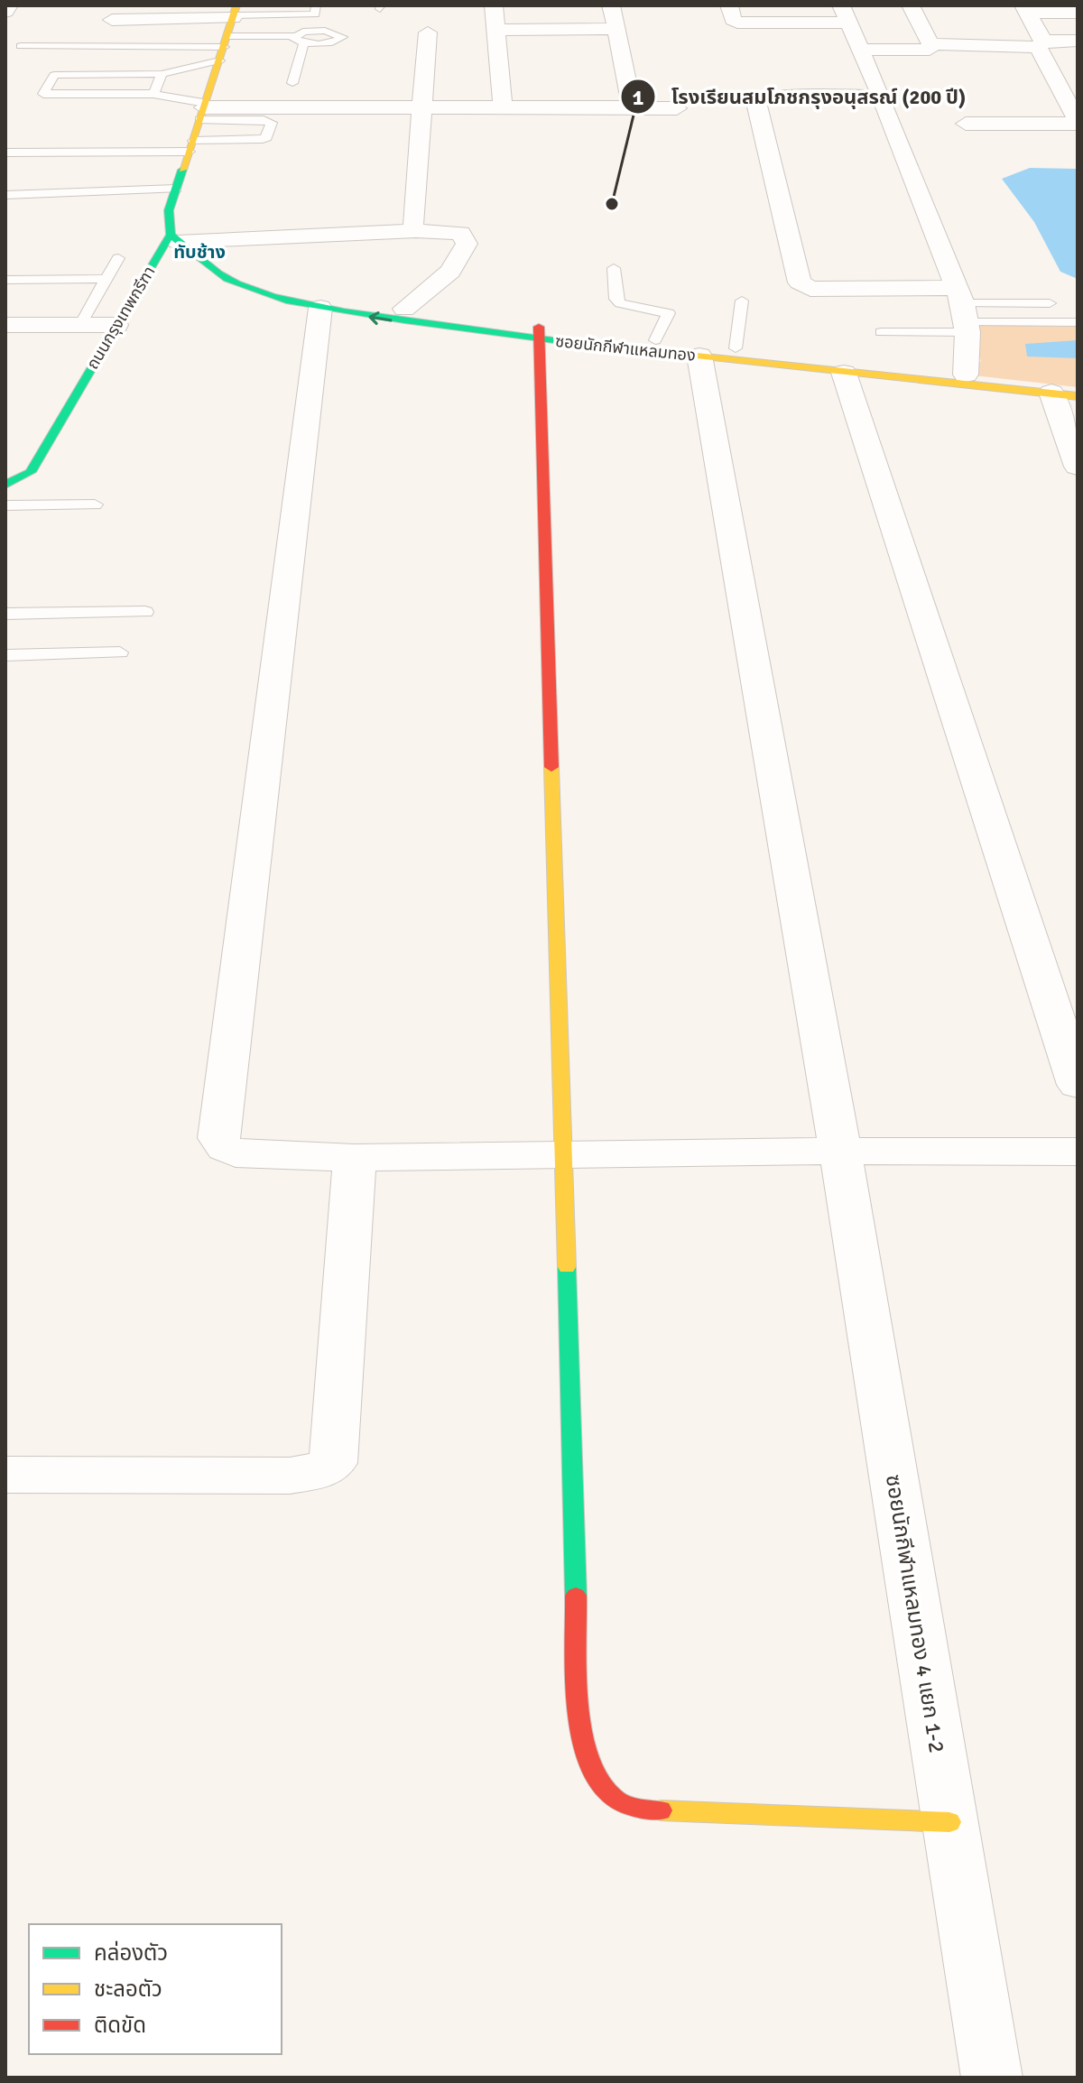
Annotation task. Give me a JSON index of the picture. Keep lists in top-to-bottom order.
{
  "streets": {
    "street": ["ถนนกรุงเทพกรีฑา", "ซอยนักกีฬาแหลมทอง", "ซอยนักกีฬาแหลมทอง 4 แยก 1-2"]
  },
  "crossings": [
    ["ถนนกรุงเทพกรีฑา", "ซอยนักกีฬาแหลมทอง"],
    ["ซอยนักกีฬาแหลมทอง", "ซอยนักกีฬาแหลมทอง 4 แยก 1-2"]
  ],
  "districts": ["ทับช้าง"],
  "places": ["โรงเรียนสมโภชกรุงอนุสรณ์ (200 ปี)"],
  "legend": ["คล่องตัว", "ชะลอตัว", "ติดขัด"]
}
